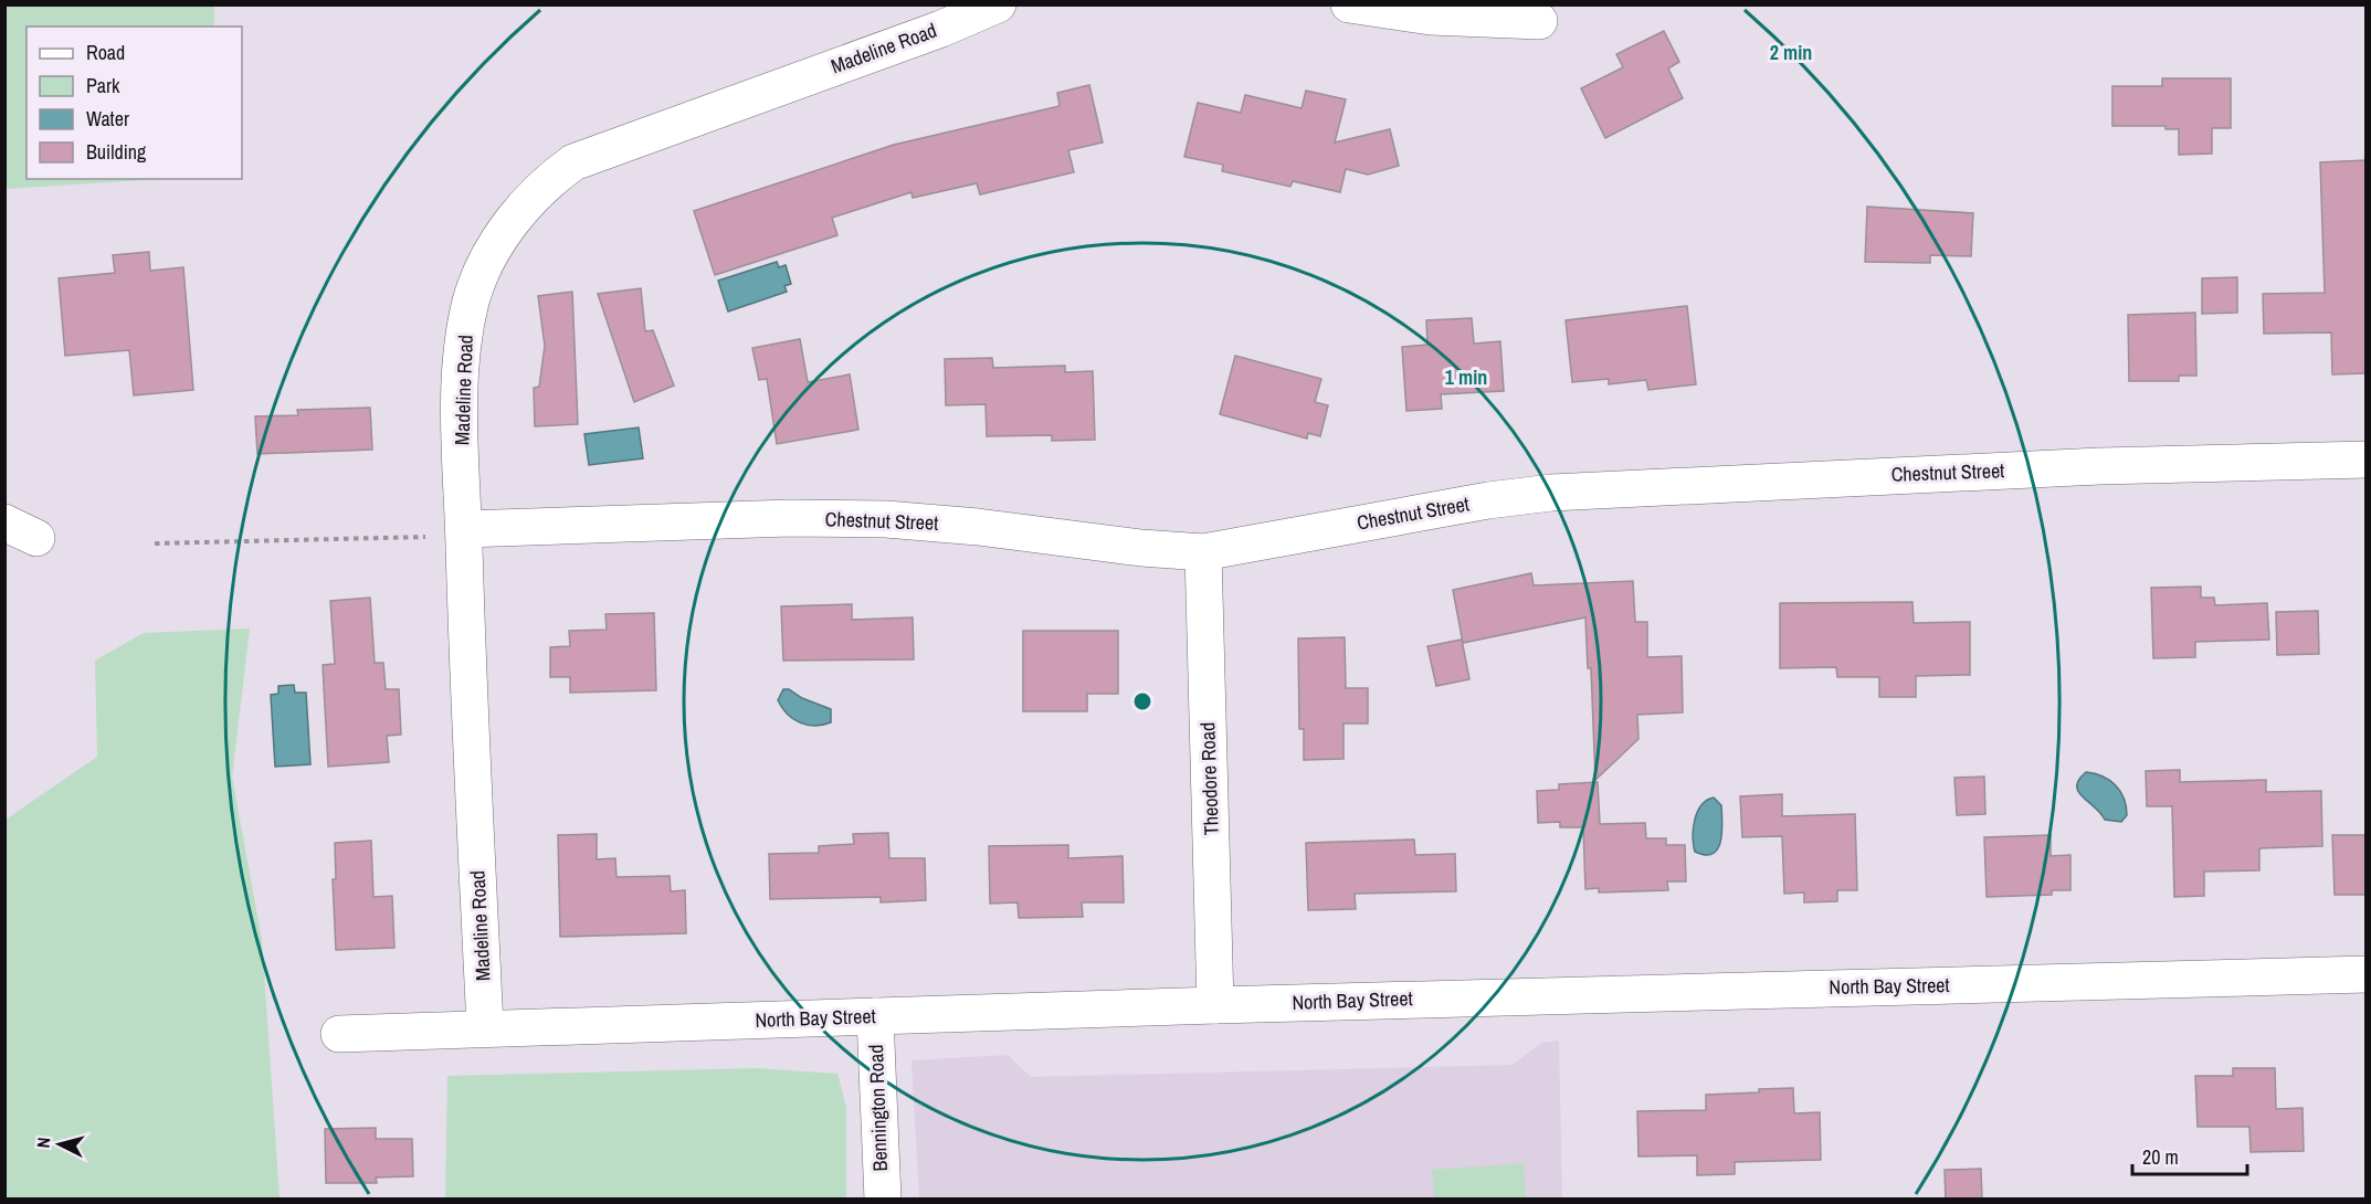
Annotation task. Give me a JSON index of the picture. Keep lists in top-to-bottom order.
{
  "streets": {
    "street": [
      "Madeline Road",
      "Chestnut Street",
      "Theodore Road",
      "North Bay Street",
      "Bennington Road"
    ]
  },
  "crossings": [
    ["Madeline Road", "Chestnut Street"],
    ["Madeline Road", "North Bay Street"],
    ["Chestnut Street", "Theodore Road"],
    ["Theodore Road", "North Bay Street"],
    ["North Bay Street", "Bennington Road"]
  ],
  "legend": [
    "Road",
    "Park",
    "Water",
    "Building"
  ],
  "scale_bar": "20 m",
  "north": "left",
  "rings": ["2 min", "1 min"]
}
